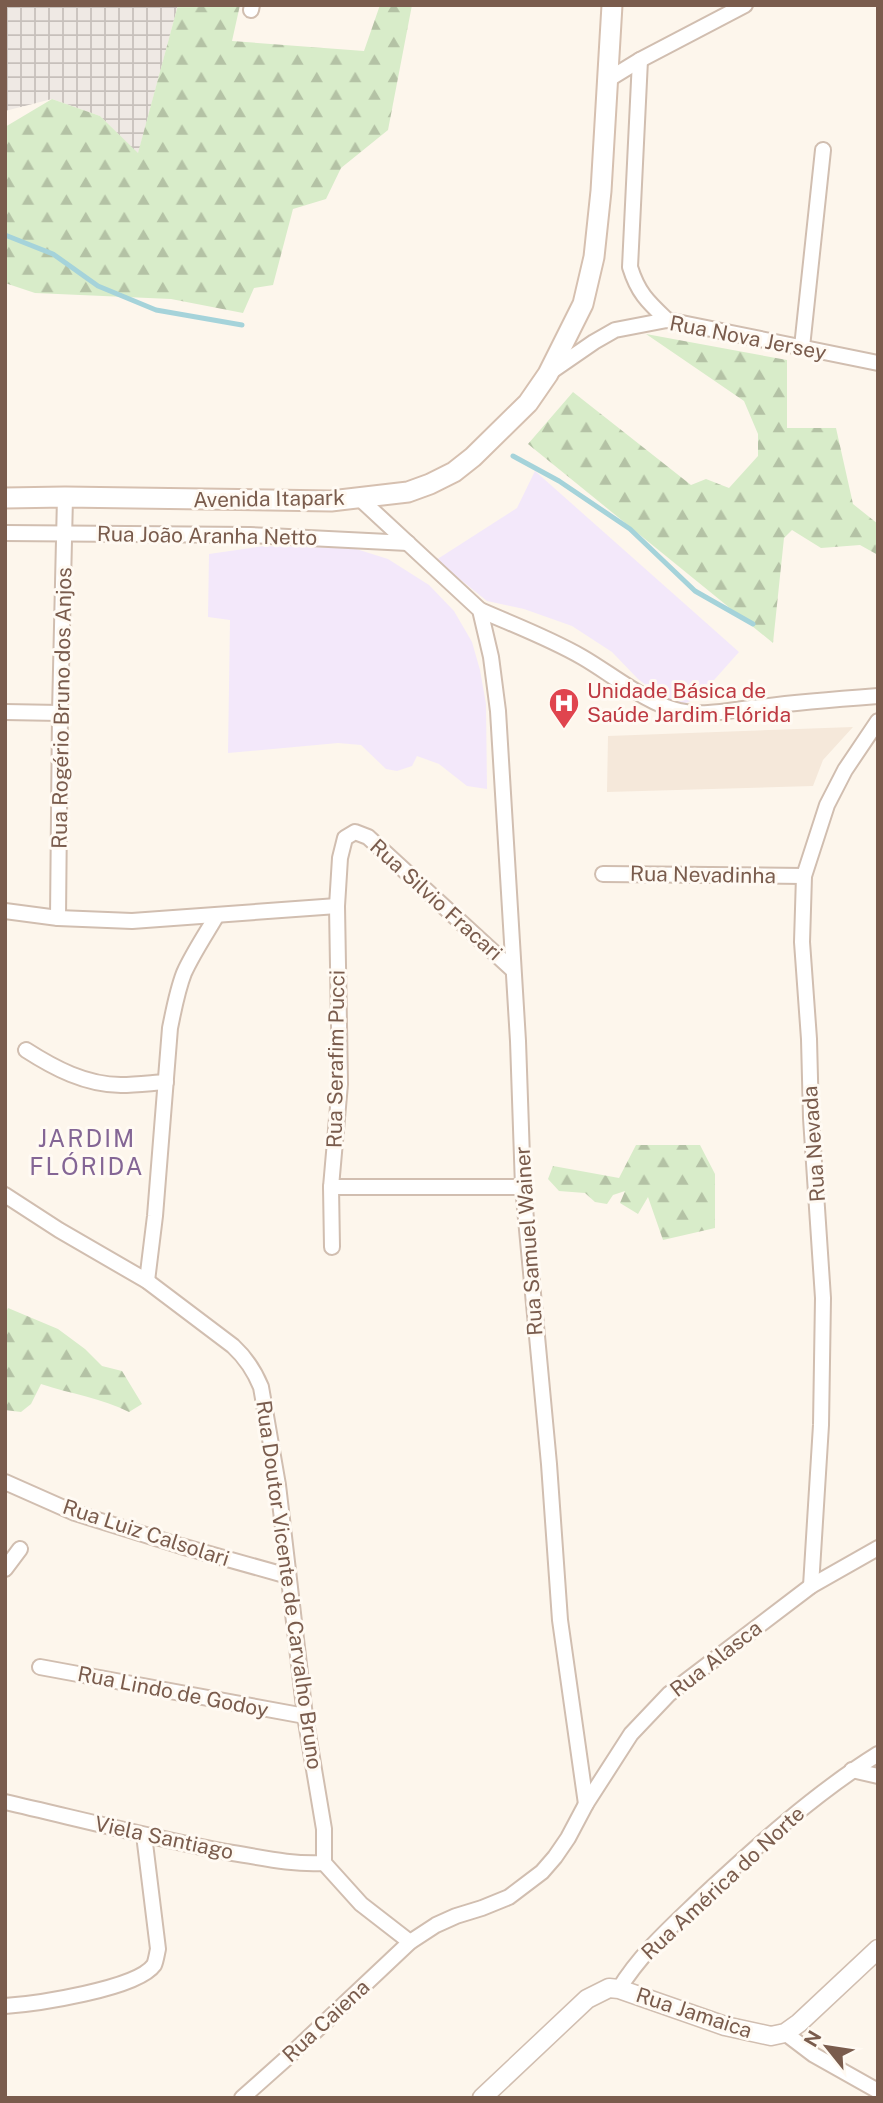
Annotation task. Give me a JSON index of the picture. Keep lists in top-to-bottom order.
{
  "streets": {
    "main road": ["Avenida Itapark"],
    "street": [
      "Rua Nova Jersey",
      "Rua João Aranha Netto",
      "Rua Rogério Bruno dos Anjos",
      "Rua Nevadinha",
      "Rua Silvio Fracari",
      "Rua Serafim Pucci",
      "Rua Nevada",
      "Rua Samuel Wainer",
      "Rua Luiz Calsolari",
      "Rua Doutor Vicente de Carvalho Bruno",
      "Rua Alasca",
      "Rua Lindo de Godoy",
      "Viela Santiago",
      "Rua América do Norte",
      "Rua Jamaica",
      "Rua Caiena"
    ]
  },
  "crossings": [
    ["Rua Nova Jersey", "Avenida Itapark"],
    ["Avenida Itapark", "Rua Rogério Bruno dos Anjos"],
    ["Rua João Aranha Netto", "Rua Rogério Bruno dos Anjos"],
    ["Rua Nevadinha", "Rua Nevada"],
    ["Rua Silvio Fracari", "Rua Serafim Pucci"],
    ["Rua Silvio Fracari", "Rua Samuel Wainer"],
    ["Rua Nevada", "Rua Alasca"],
    ["Rua Samuel Wainer", "Rua Alasca"],
    ["Rua Luiz Calsolari", "Rua Doutor Vicente de Carvalho Bruno"],
    ["Rua Doutor Vicente de Carvalho Bruno", "Rua Lindo de Godoy"],
    ["Rua Doutor Vicente de Carvalho Bruno", "Viela Santiago"],
    ["Rua América do Norte", "Rua Jamaica"]
  ],
  "districts": ["JARDIM FLÓRIDA"],
  "places": {
    "hospital": ["Unidade Básica de Saúde Jardim Flórida"]
  },
  "north": "top left"
}
